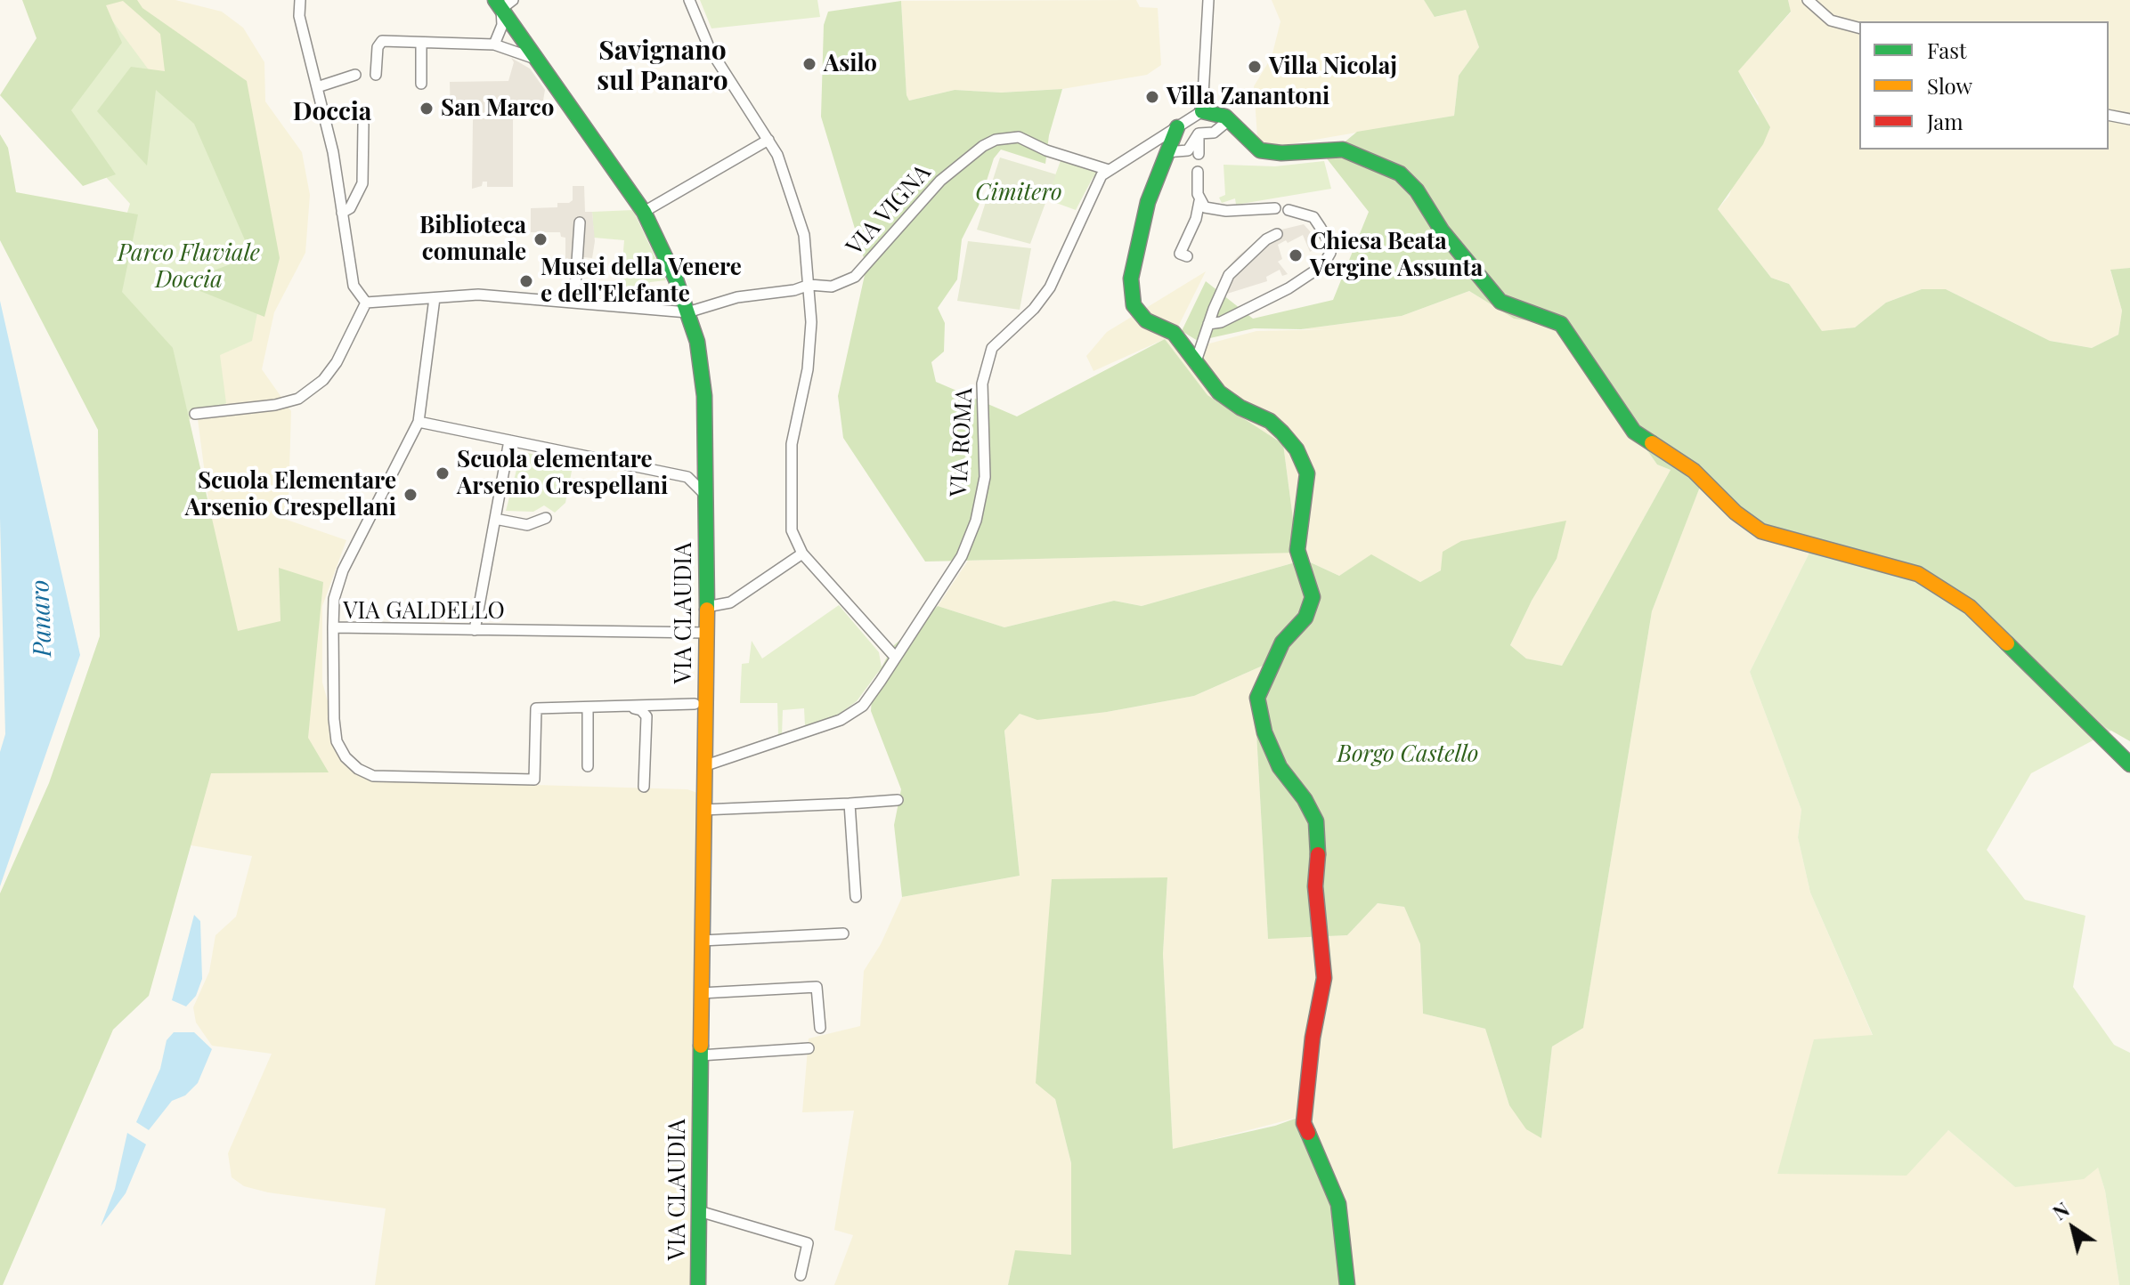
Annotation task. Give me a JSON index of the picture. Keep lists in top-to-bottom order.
{
  "streets": {
    "street": [
      "VIA VIGNA",
      "VIA ROMA",
      "VIA GALDELLO",
      "VIA CLAUDIA"
    ]
  },
  "crossings": [
    ["VIA VIGNA", "VIA ROMA"],
    ["VIA VIGNA", "VIA CLAUDIA"],
    ["VIA ROMA", "VIA CLAUDIA"],
    ["VIA GALDELLO", "VIA CLAUDIA"]
  ],
  "districts": ["Savignano sul Panaro", "Doccia"],
  "water": ["Panaro"],
  "parks": ["Cimitero", "Parco Fluviale Doccia", "Borgo Castello"],
  "places": [
    "Asilo",
    "Villa Nicolaj",
    "Villa Zanantoni",
    "San Marco",
    "Biblioteca comunale",
    "Chiesa Beata Vergine Assunta",
    "Musei della Venere e dell'Elefante",
    "Scuola elementare Arsenio Crespellani",
    "Scuola Elementare Arsenio Crespellani"
  ],
  "legend": ["Fast", "Slow", "Jam"],
  "north": "top left"
}
